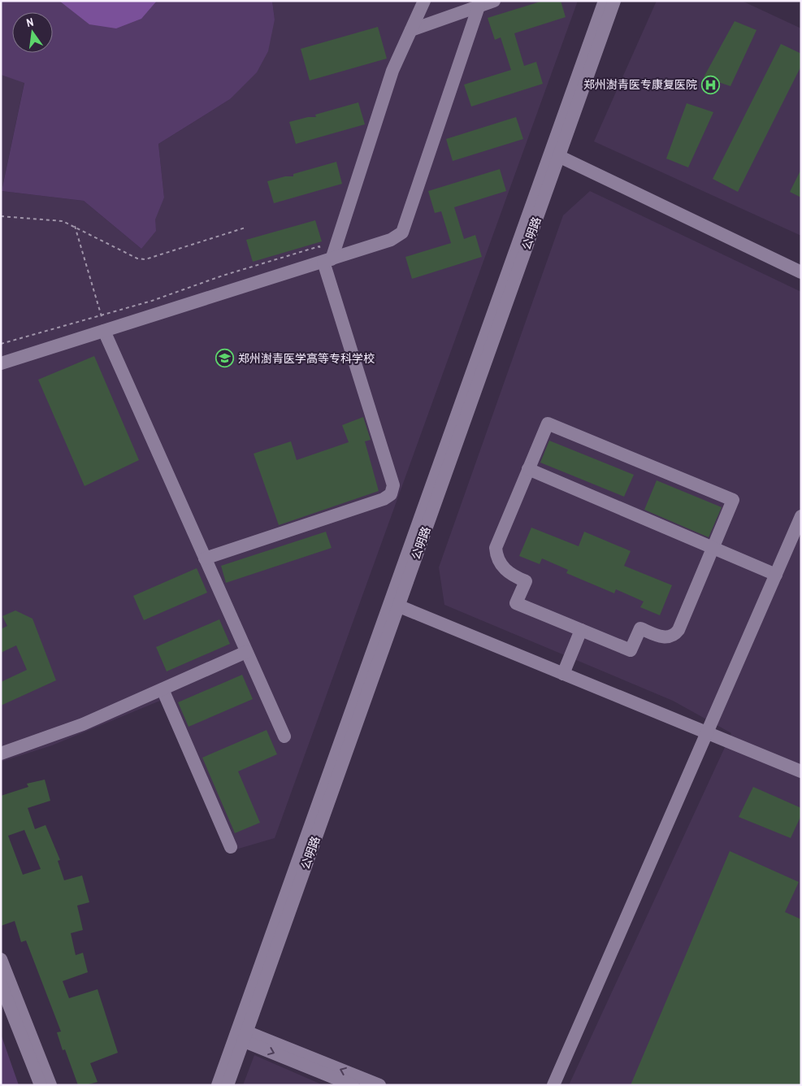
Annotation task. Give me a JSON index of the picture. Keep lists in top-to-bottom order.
{
  "streets": {
    "street": ["公明路"]
  },
  "places": {
    "hospital": ["郑州澍青医专康复医院"],
    "school or university": ["郑州澍青医学高等专科学校"]
  },
  "north": "top"
}
